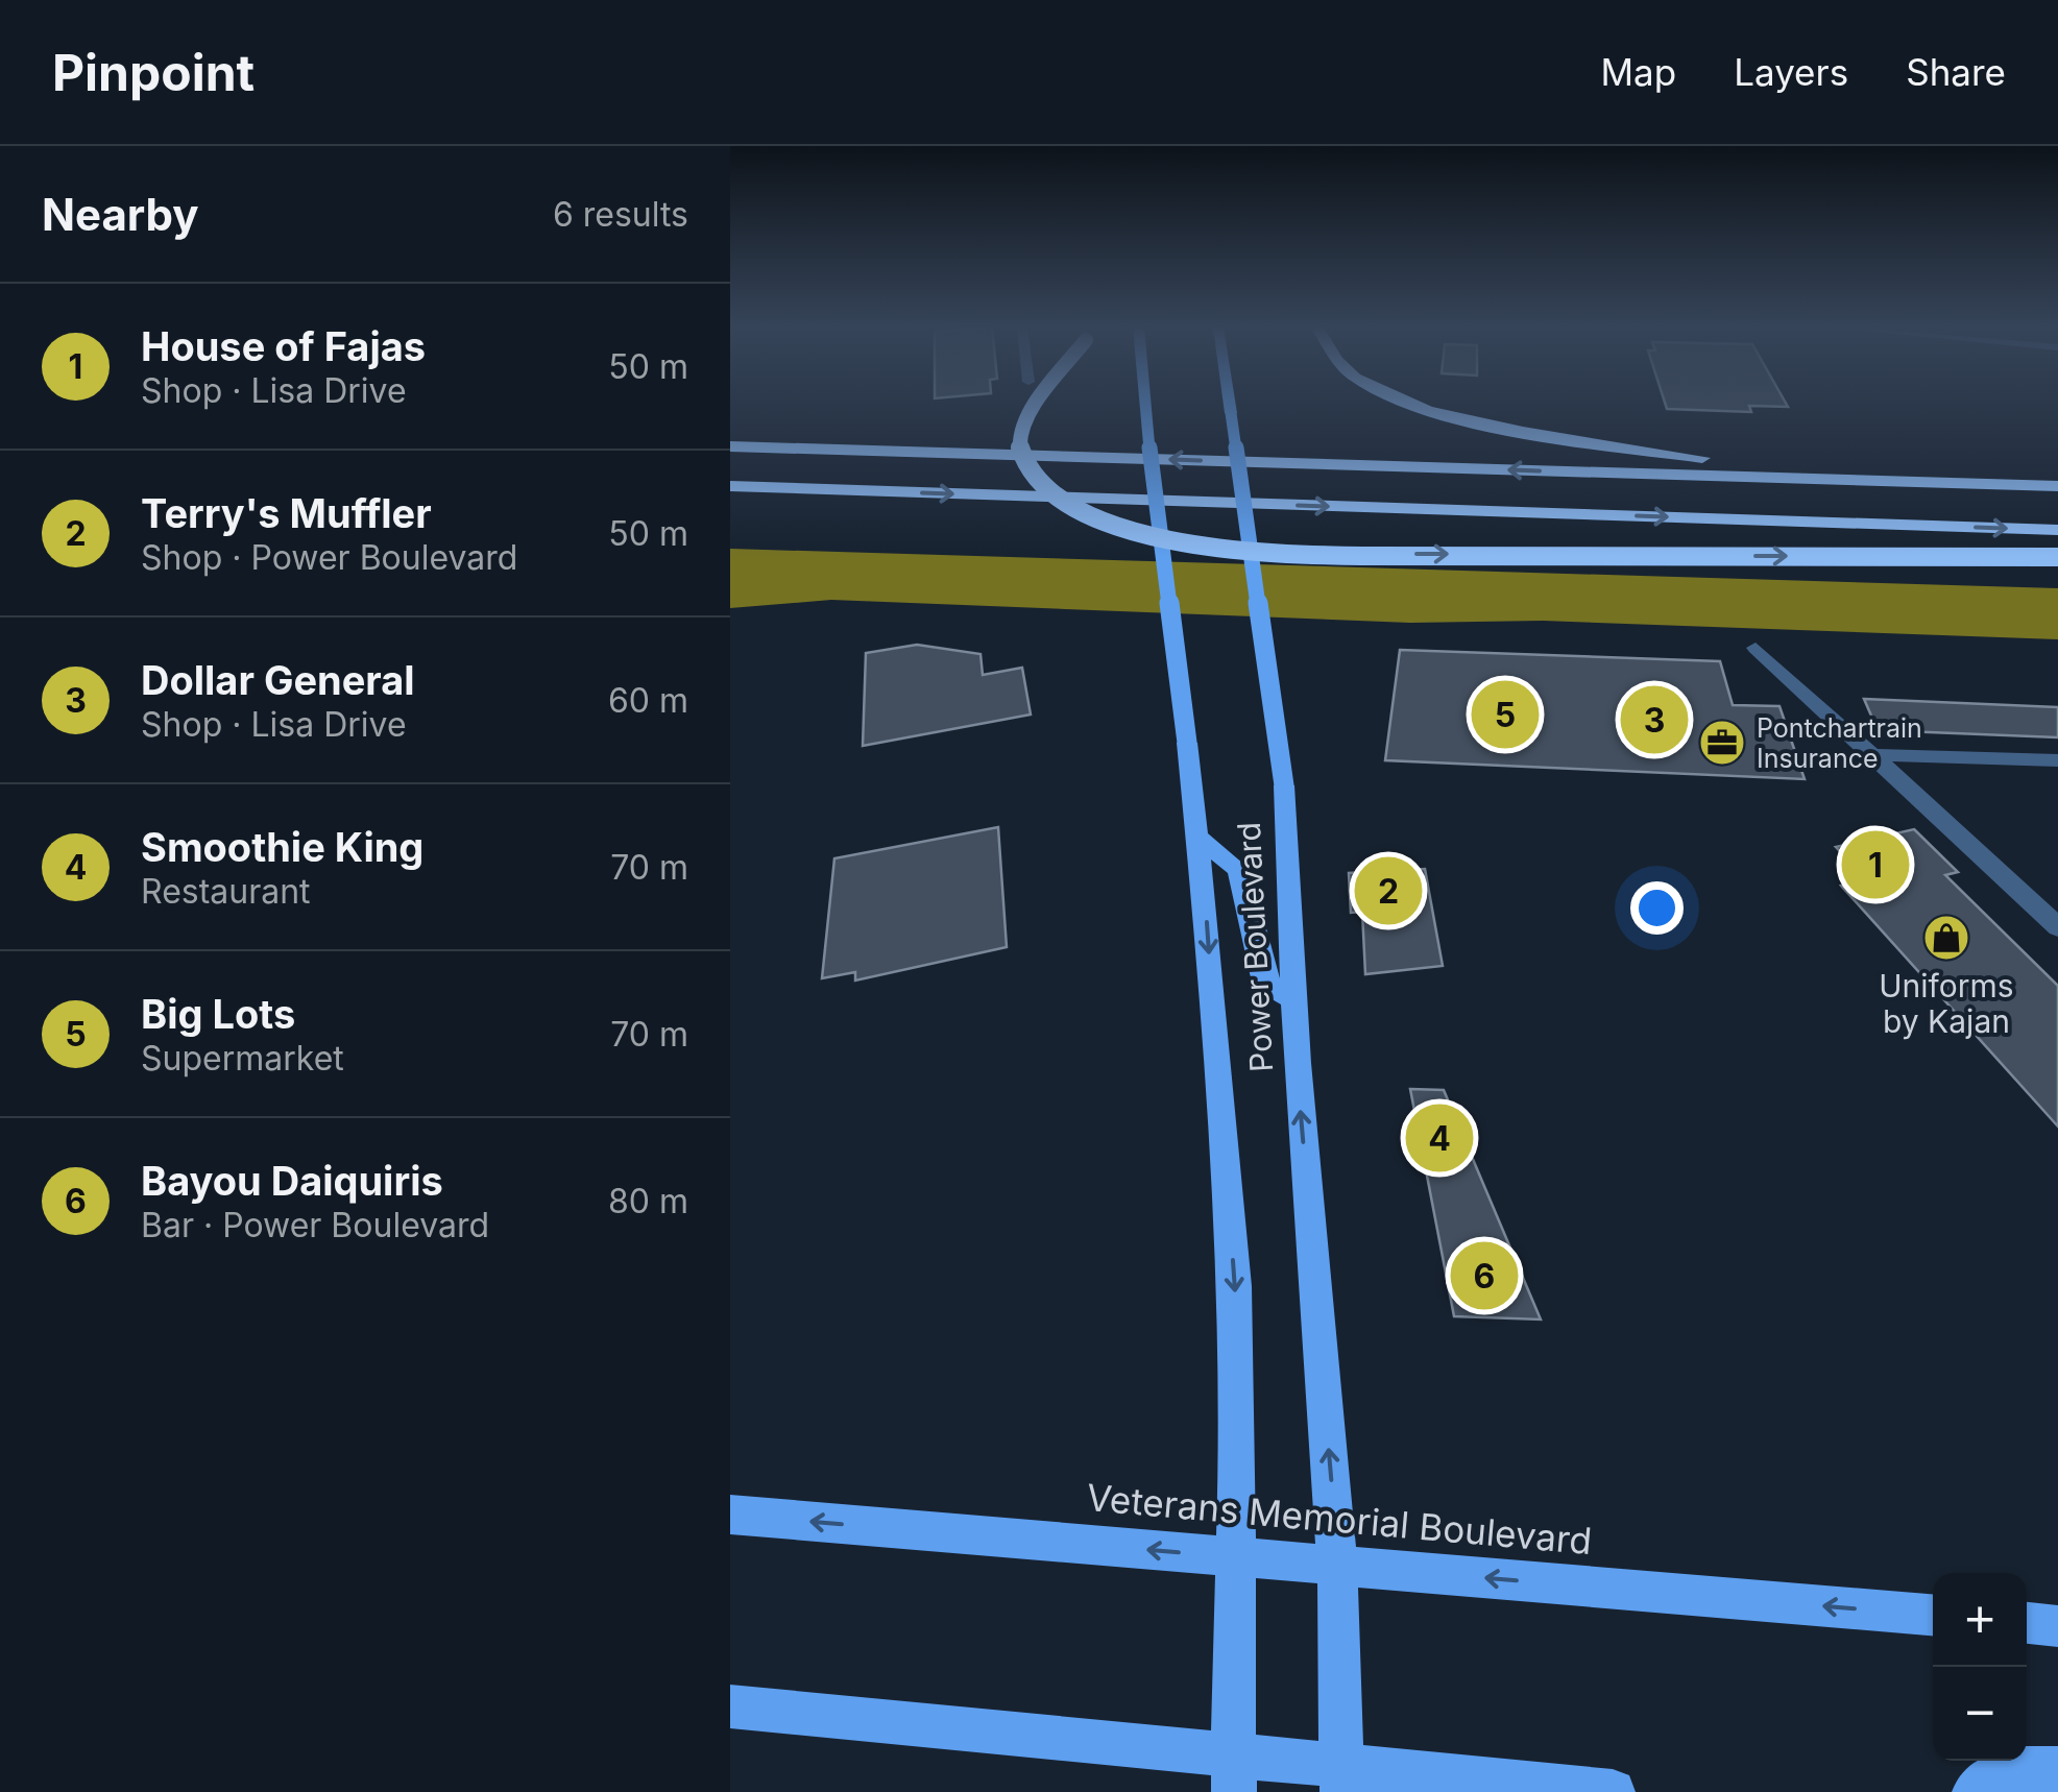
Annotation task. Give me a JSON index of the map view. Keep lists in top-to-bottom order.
{
  "streets": {
    "main road": ["Power Boulevard", "Veterans Memorial Boulevard"]
  },
  "crossings": [
    ["Power Boulevard", "Veterans Memorial Boulevard"]
  ],
  "places": {
    "office": ["Pontchartrain Insurance"],
    "shop": ["Uniforms by Kajan"]
  },
  "page": {
    "header": "Pinpoint",
    "nav": ["Map", "Layers", "Share"],
    "heading": ["Nearby", "6 results"],
    "list": [
      {
        "mark": "1",
        "name": "House of Fajas",
        "note": "Shop · Lisa Drive",
        "value": "50 m"
      },
      {
        "mark": "2",
        "name": "Terry's Muffler",
        "note": "Shop · Power Boulevard",
        "value": "50 m"
      },
      {
        "mark": "3",
        "name": "Dollar General",
        "note": "Shop · Lisa Drive",
        "value": "60 m"
      },
      {
        "mark": "4",
        "name": "Smoothie King",
        "note": "Restaurant",
        "value": "70 m"
      },
      {
        "mark": "5",
        "name": "Big Lots",
        "note": "Supermarket",
        "value": "70 m"
      },
      {
        "mark": "6",
        "name": "Bayou Daiquiris",
        "note": "Bar · Power Boulevard",
        "value": "80 m"
      }
    ],
    "pins": [
      "5",
      "3",
      "1",
      "2",
      "4",
      "6"
    ],
    "map_buttons": ["+", "−"]
  }
}
